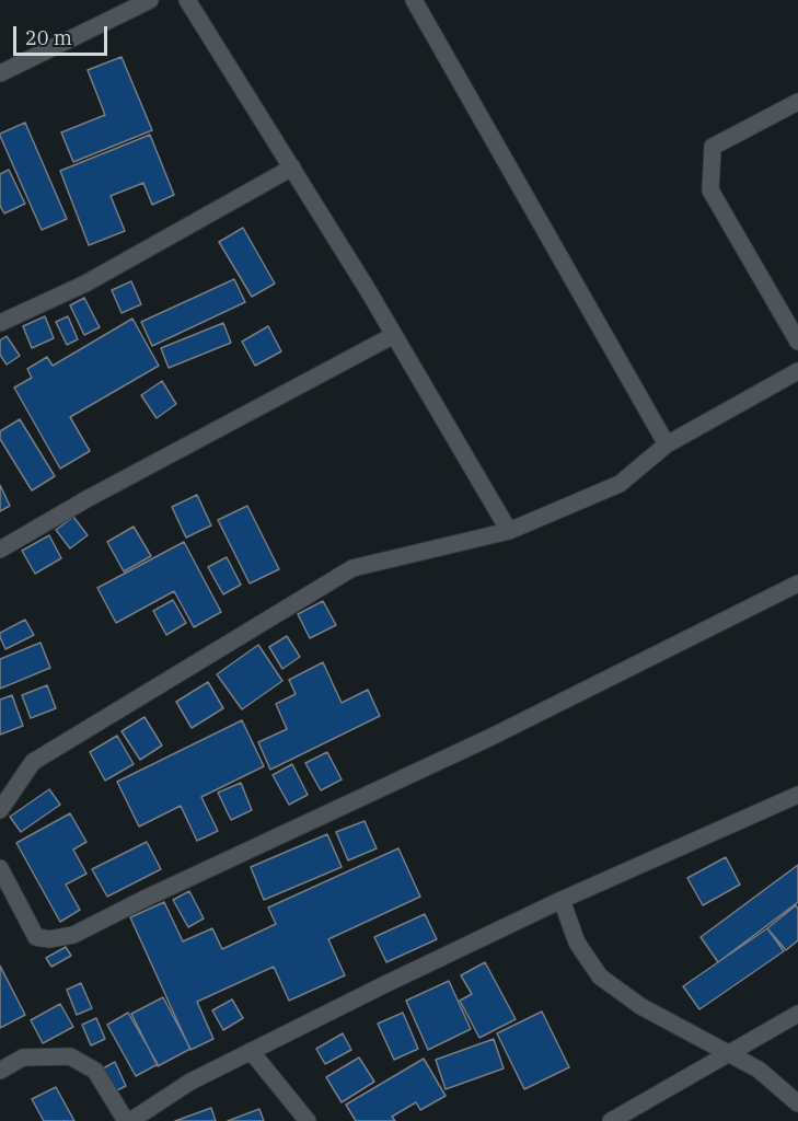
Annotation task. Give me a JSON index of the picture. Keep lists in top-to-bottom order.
{
  "scale_bar": "20 m"
}
